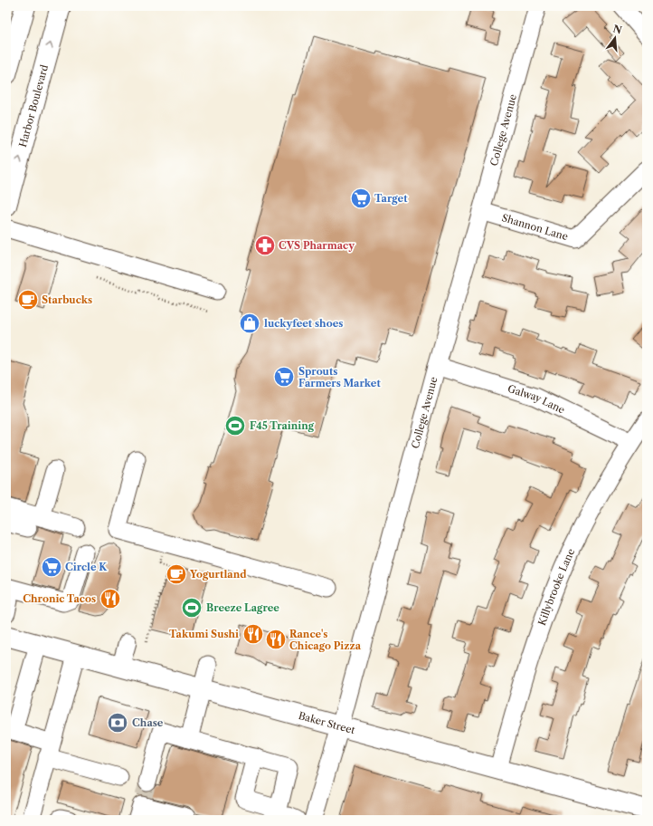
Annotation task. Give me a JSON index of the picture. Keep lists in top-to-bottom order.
{
  "streets": {
    "main road": ["Harbor Boulevard", "Baker Street"],
    "street": [
      "College Avenue",
      "Shannon Lane",
      "Galway Lane",
      "Killybrooke Lane"
    ]
  },
  "crossings": [
    ["College Avenue", "Shannon Lane"],
    ["College Avenue", "Galway Lane"],
    ["College Avenue", "Baker Street"],
    ["Galway Lane", "Killybrooke Lane"],
    ["Killybrooke Lane", "Baker Street"]
  ],
  "places": {
    "supermarket": ["Target", "Sprouts Farmers Market", "Circle K"],
    "pharmacy": ["CVS Pharmacy"],
    "cafe": ["Starbucks", "Yogurtland"],
    "shop": ["luckyfeet shoes"],
    "sports": ["F45 Training", "Breeze Lagree"],
    "restaurant": ["Chronic Tacos", "Takumi Sushi", "Rance's Chicago Pizza"],
    "bank": ["Chase"]
  },
  "north": "top"
}
